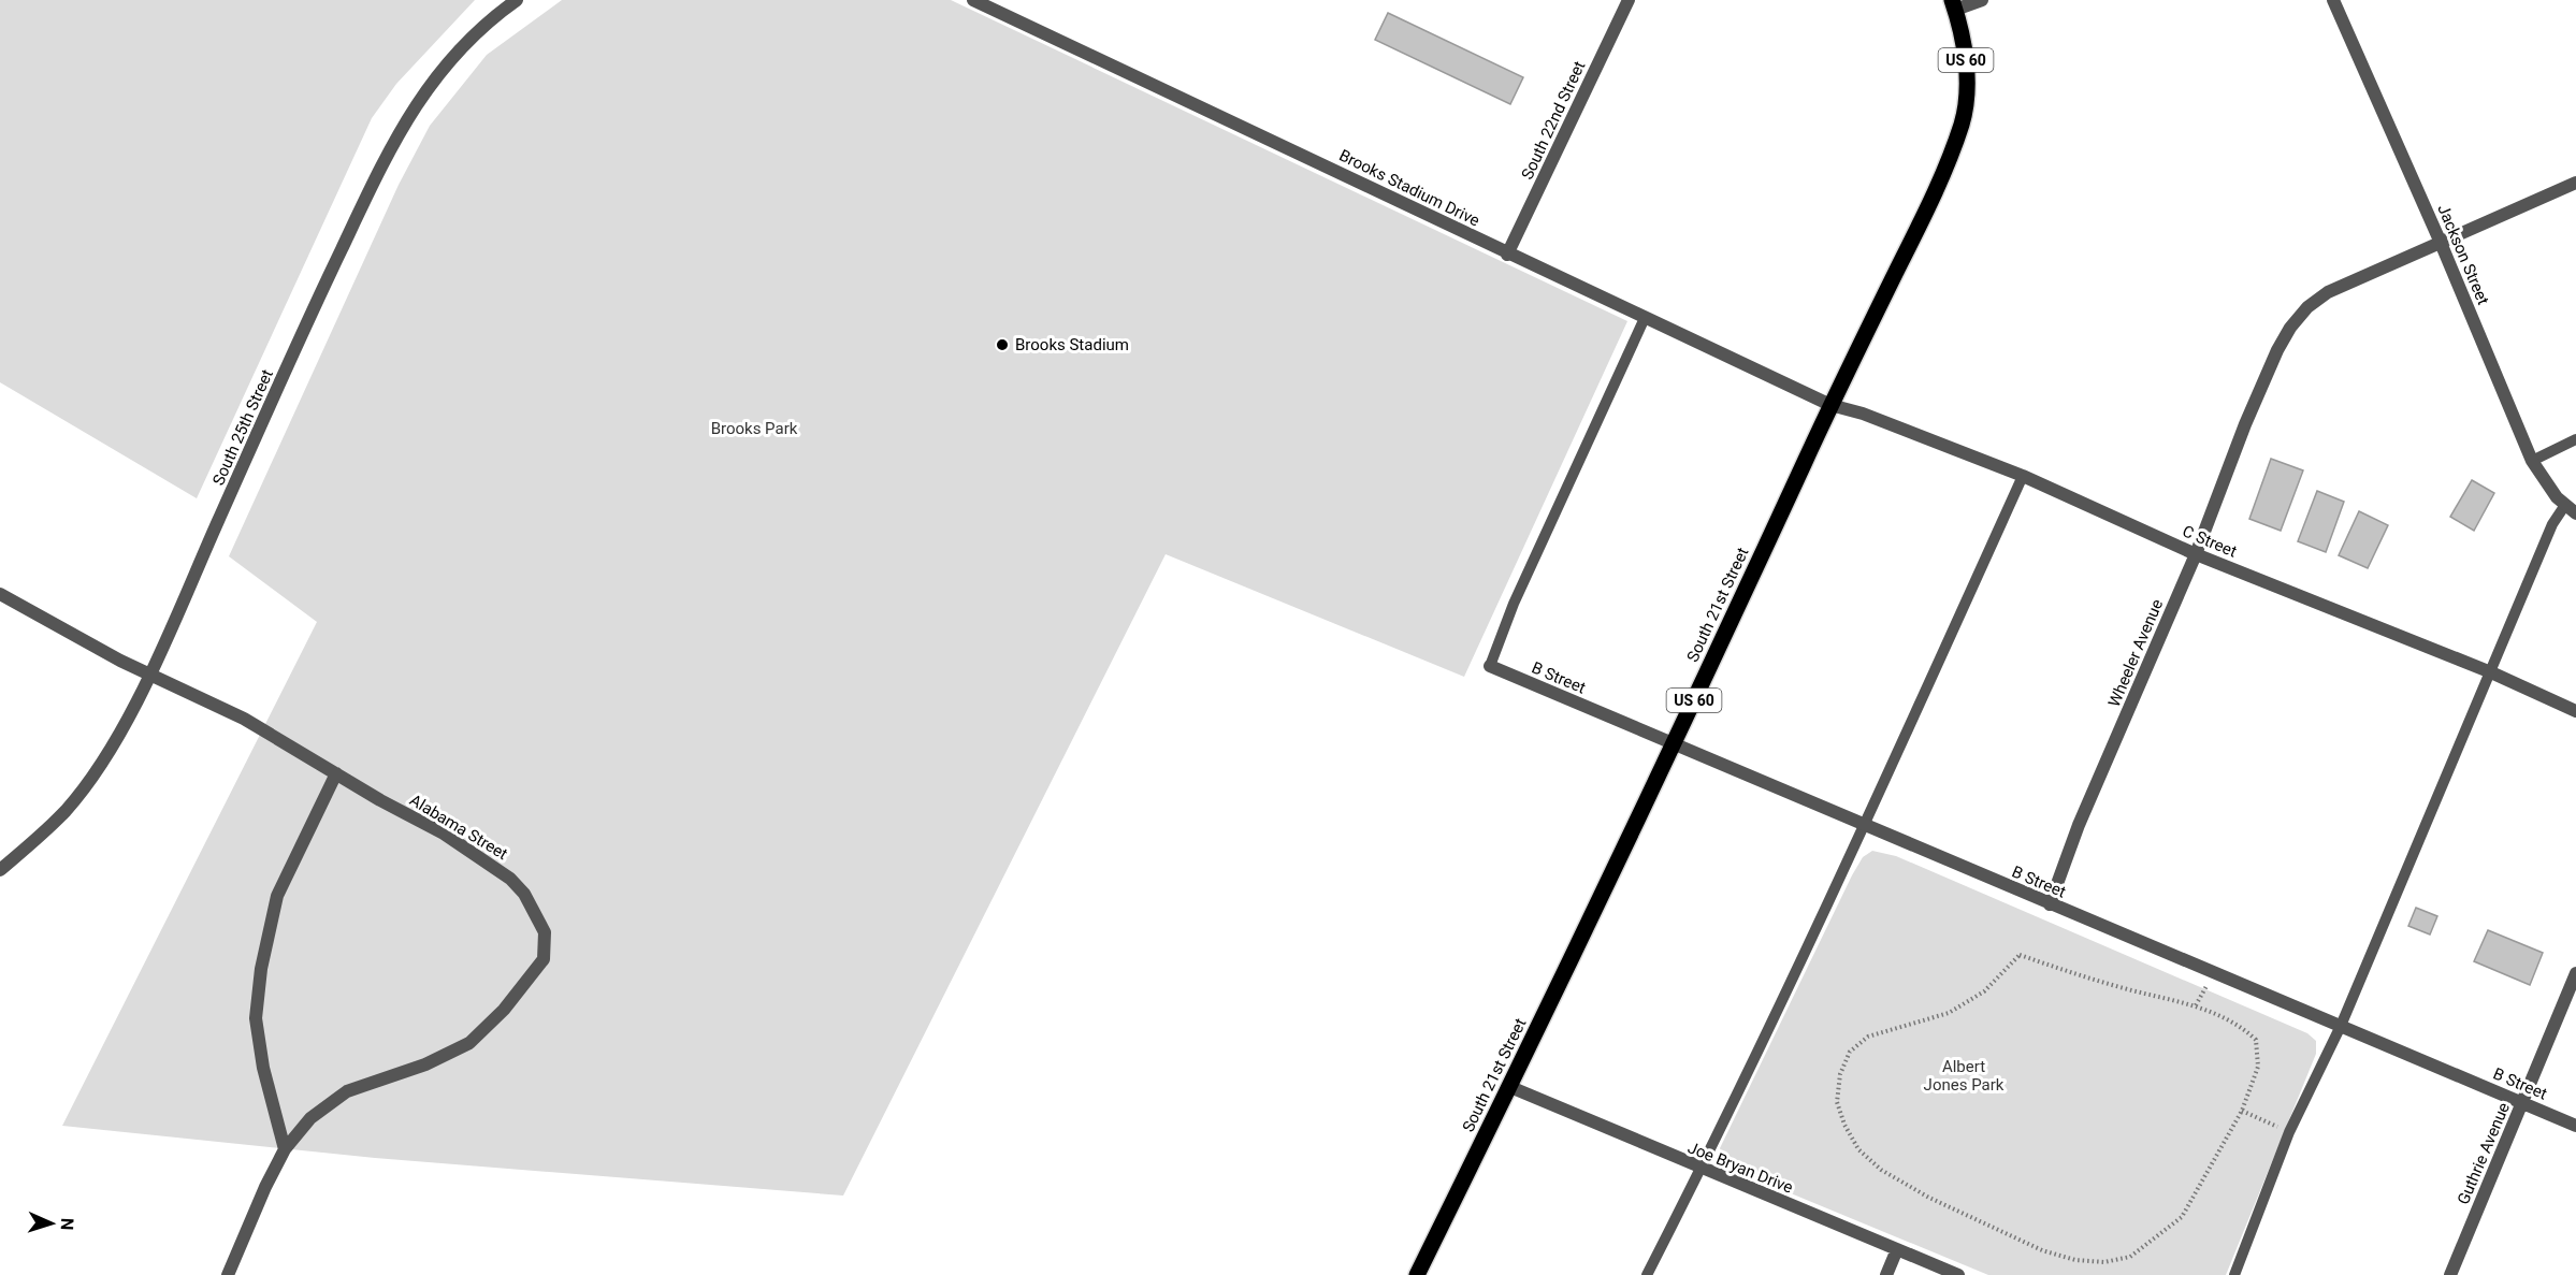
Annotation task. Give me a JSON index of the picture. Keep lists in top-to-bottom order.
{
  "streets": {
    "main road": ["US 60", "South 21st Street"],
    "street": [
      "South 22nd Street",
      "Brooks Stadium Drive",
      "Jackson Street",
      "South 25th Street",
      "C Street",
      "Wheeler Avenue",
      "B Street",
      "Alabama Street",
      "Guthrie Avenue",
      "Joe Bryan Drive"
    ]
  },
  "crossings": [
    ["South 22nd Street", "Brooks Stadium Drive"],
    ["Brooks Stadium Drive", "C Street"],
    ["Brooks Stadium Drive", "South 21st Street"],
    ["Jackson Street", "Wheeler Avenue"],
    ["South 25th Street", "Alabama Street"],
    ["C Street", "South 21st Street"],
    ["C Street", "Wheeler Avenue"],
    ["South 21st Street", "B Street"],
    ["South 21st Street", "Joe Bryan Drive"],
    ["Wheeler Avenue", "B Street"],
    ["B Street", "Guthrie Avenue"]
  ],
  "parks": ["Brooks Park", "Albert Jones Park"],
  "places": ["Brooks Stadium"],
  "north": "right"
}
